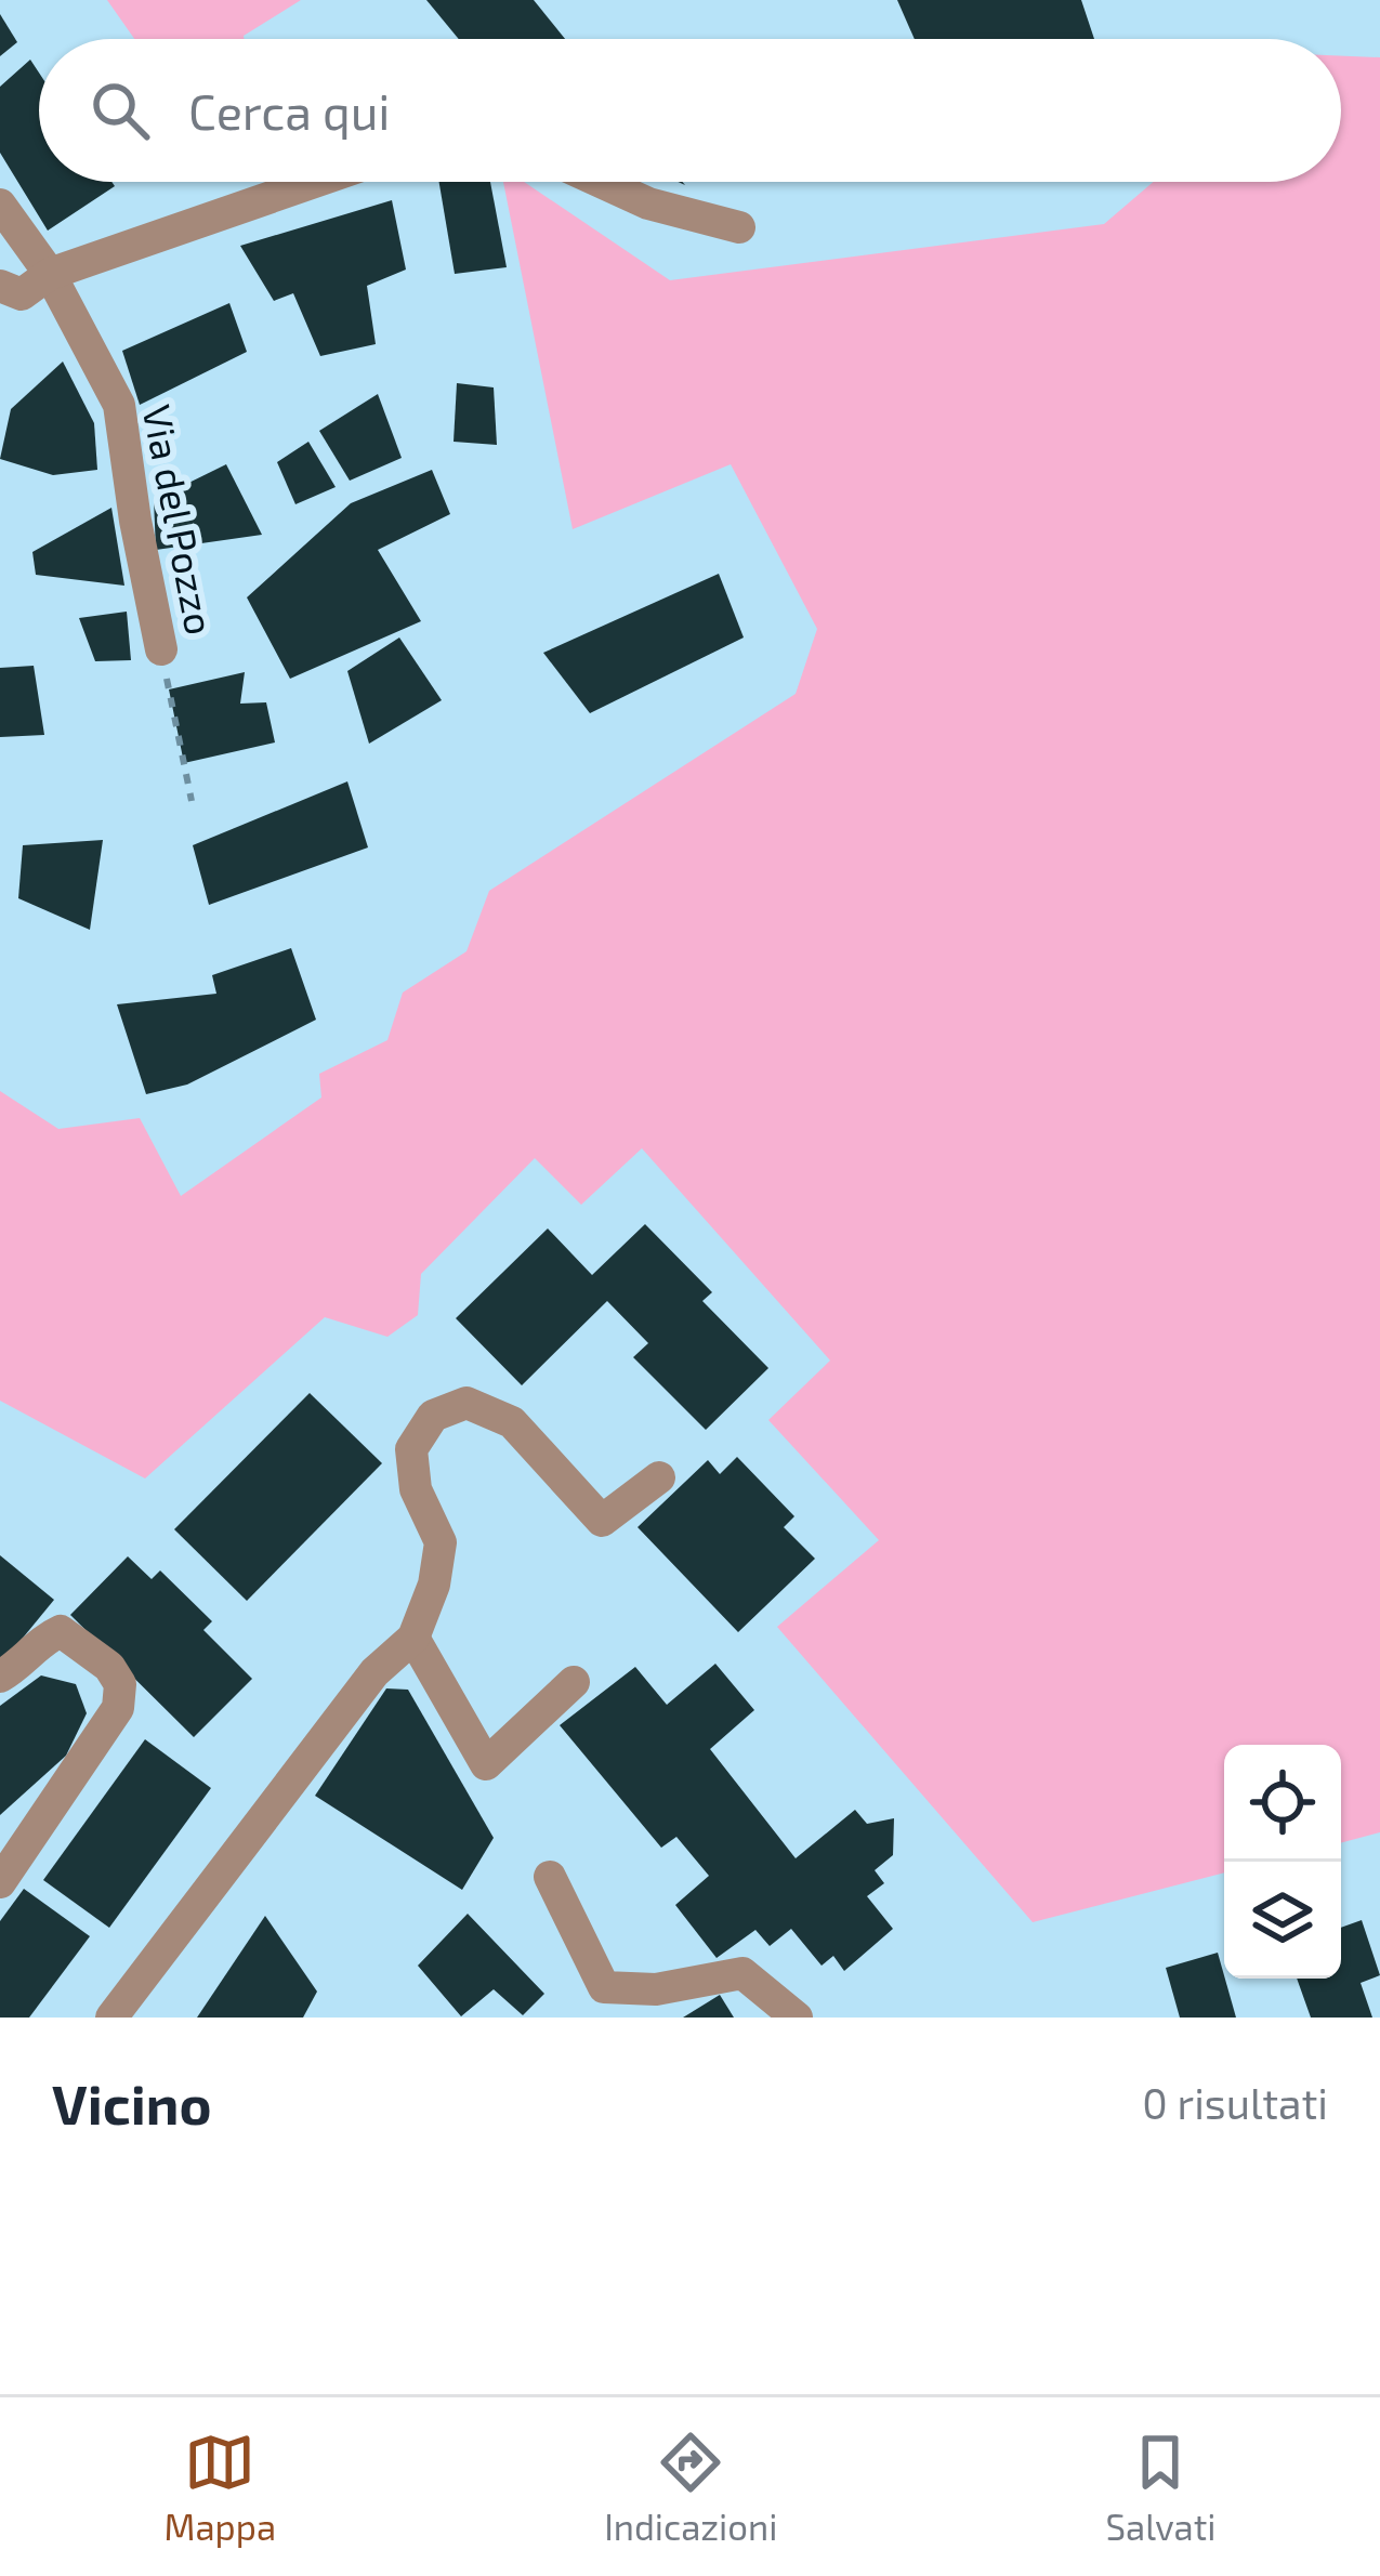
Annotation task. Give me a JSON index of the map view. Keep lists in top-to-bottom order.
{
  "streets": {
    "street": ["Via del Pozzo"]
  },
  "page": {
    "search": "Cerca qui",
    "heading": ["Vicino", "0 risultati"],
    "nav": ["Mappa", "Indicazioni", "Salvati"]
  }
}
